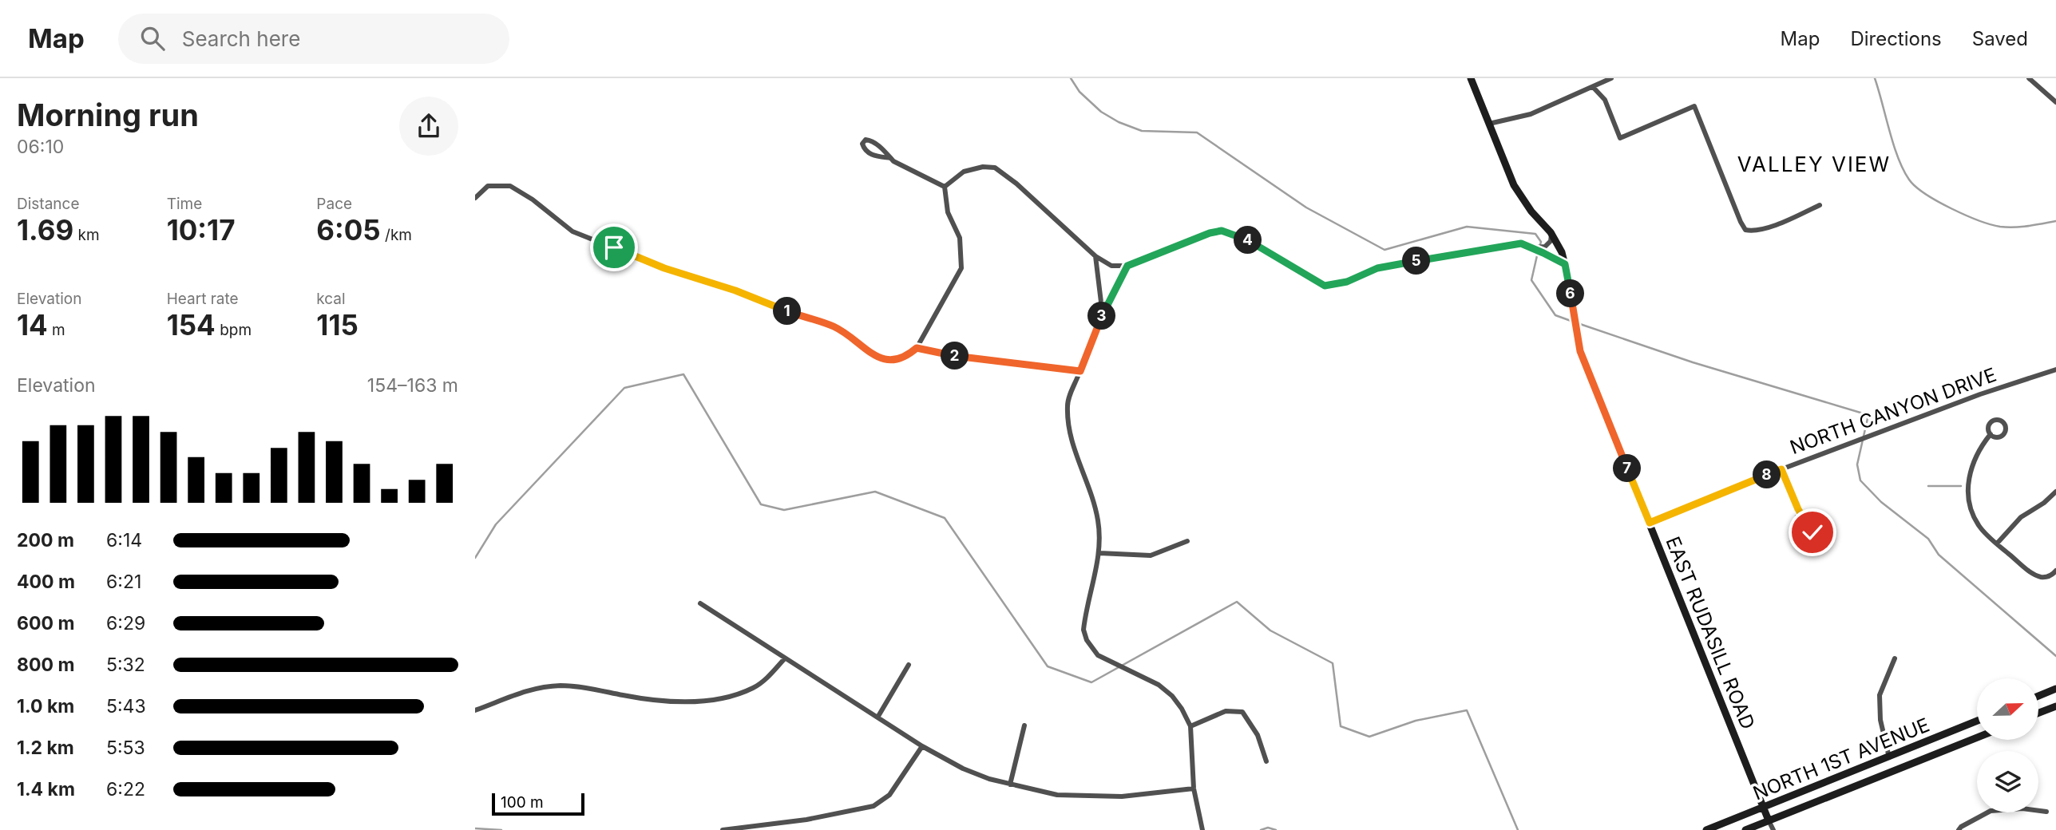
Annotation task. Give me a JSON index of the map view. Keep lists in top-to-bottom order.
{
  "streets": {
    "street": ["NORTH CANYON DRIVE", "EAST RUDASILL ROAD", "NORTH 1ST AVENUE"]
  },
  "crossings": [
    ["NORTH CANYON DRIVE", "EAST RUDASILL ROAD"],
    ["EAST RUDASILL ROAD", "NORTH 1ST AVENUE"]
  ],
  "districts": ["VALLEY VIEW"],
  "scale_bar": "100 m",
  "north": "right",
  "page": {
    "header": "Map",
    "search": "Search here",
    "nav": ["Map", "Directions", "Saved"],
    "heading": ["Morning run", "06:10"],
    "stats": [
      ["Distance", "1.69 km"],
      ["Time", "10:17"],
      ["Pace", "6:05 /km"],
      ["Elevation", "14 m"],
      ["Heart rate", "154 bpm"],
      ["kcal", "115"]
    ],
    "pins": [
      "4",
      "5",
      "6",
      "1",
      "3",
      "2",
      "7",
      "8"
    ],
    "chart": ["Elevation", "154–163 m"],
    "list": [
      {
        "name": "200 m",
        "note": "6:14"
      },
      {
        "name": "400 m",
        "note": "6:21"
      },
      {
        "name": "600 m",
        "note": "6:29"
      },
      {
        "name": "800 m",
        "note": "5:32"
      },
      {
        "name": "1.0 km",
        "note": "5:43"
      },
      {
        "name": "1.2 km",
        "note": "5:53"
      },
      {
        "name": "1.4 km",
        "note": "6:22"
      }
    ],
    "scale": "100 m"
  }
}
